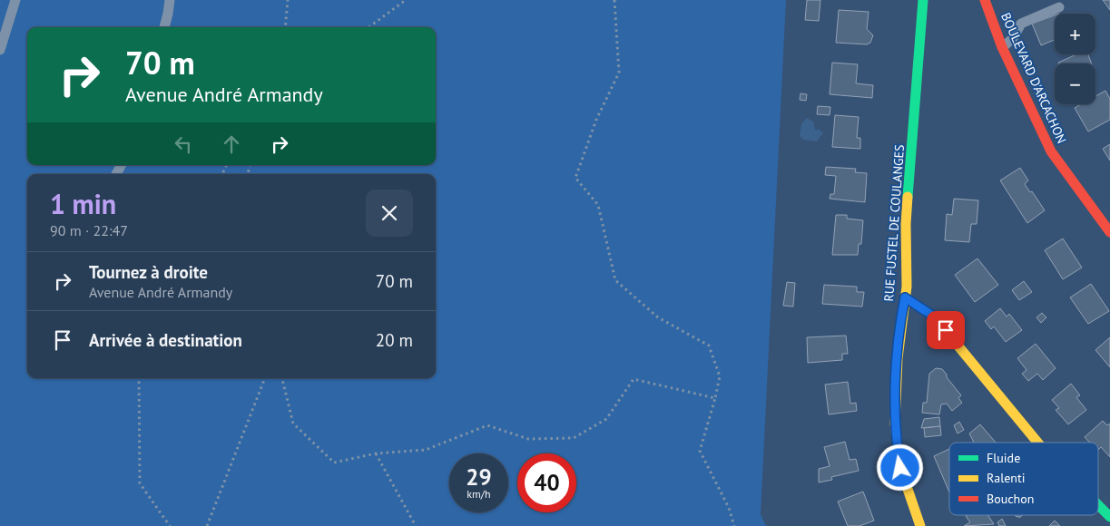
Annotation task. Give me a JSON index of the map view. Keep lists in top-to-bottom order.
{
  "streets": {
    "street": ["BOULEVARD D'ARCACHON", "RUE FUSTEL DE COULANGES"]
  },
  "legend": ["Fluide", "Ralenti", "Bouchon"],
  "page": {
    "map_buttons": ["+", "−"],
    "turn": ["70 m", "Avenue André Armandy"],
    "heading": ["1 min", "90 m · 22:47"],
    "list": [
      {
        "name": "Tournez à droite",
        "note": "Avenue André Armandy",
        "value": "70 m"
      },
      {
        "name": "Arrivée à destination",
        "value": "20 m"
      }
    ],
    "speed": "29 km/h",
    "limit": "40"
  }
}
